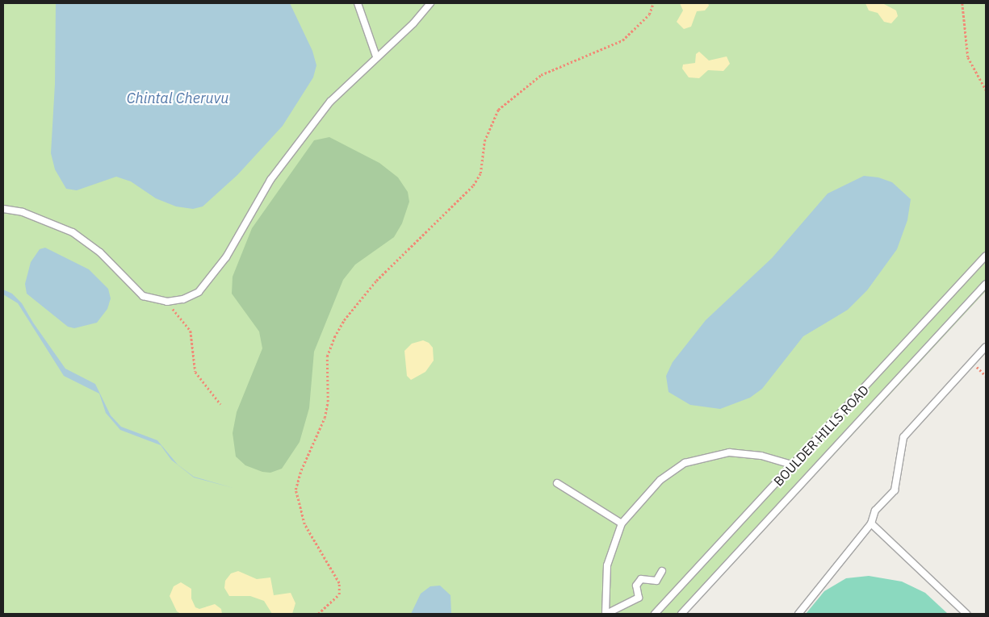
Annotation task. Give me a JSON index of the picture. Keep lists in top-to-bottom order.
{
  "streets": {
    "lane": ["BOULDER HILLS ROAD"]
  },
  "water": ["Chintal Cheruvu"]
}
